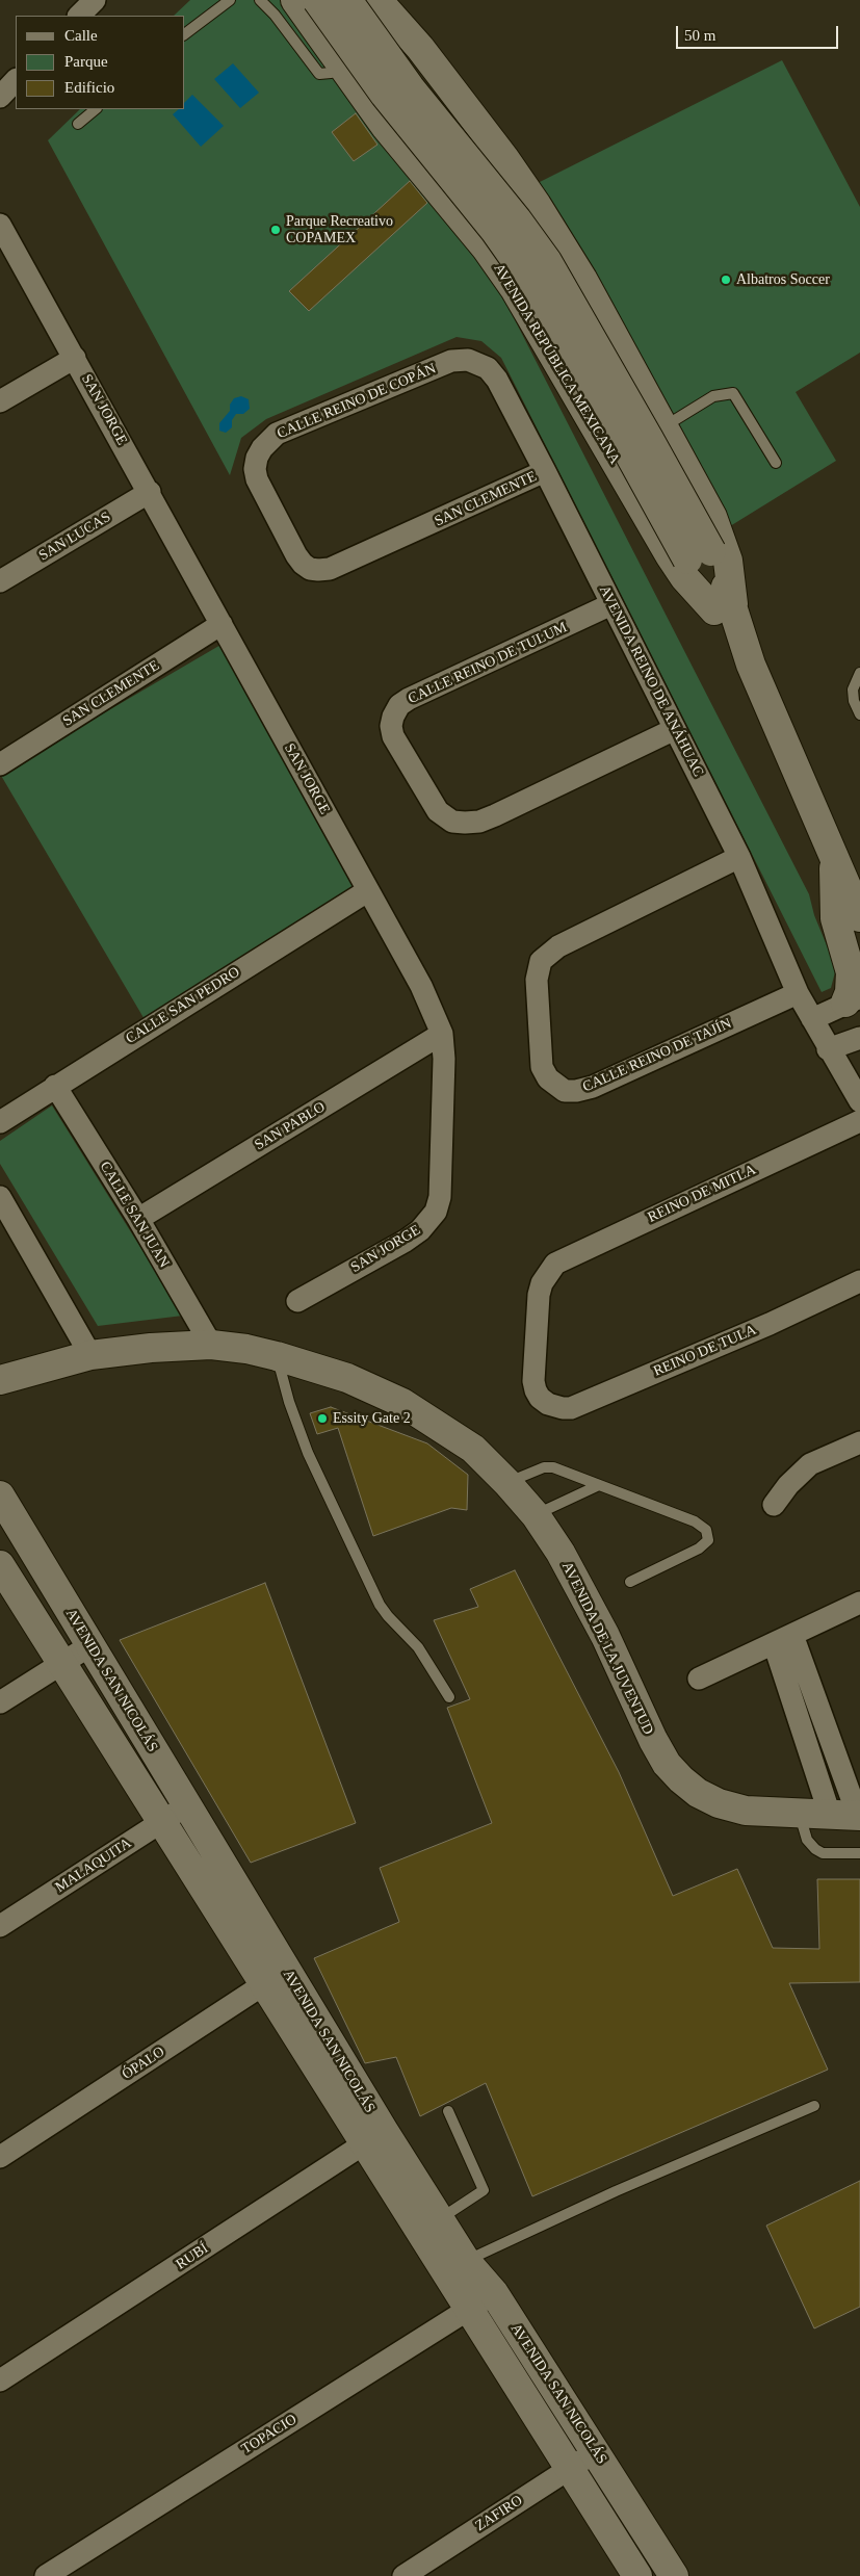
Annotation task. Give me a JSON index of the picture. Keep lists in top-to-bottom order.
{
  "streets": {
    "street": [
      "AVENIDA REPÚBLICA MEXICANA",
      "CALLE REINO DE COPÁN",
      "SAN JORGE",
      "SAN CLEMENTE",
      "SAN LUCAS",
      "CALLE REINO DE TULUM",
      "AVENIDA REINO DE ANÁHUAC",
      "CALLE SAN PEDRO",
      "CALLE REINO DE TAJÍN",
      "SAN PABLO",
      "REINO DE MITLA",
      "CALLE SAN JUAN",
      "REINO DE TULA",
      "AVENIDA DE LA JUVENTUD",
      "AVENIDA SAN NICOLÁS",
      "MALAQUITA",
      "ÓPALO",
      "RUBÍ",
      "TOPACIO",
      "ZAFIRO"
    ]
  },
  "crossings": [
    ["CALLE REINO DE COPÁN", "SAN CLEMENTE"],
    ["CALLE REINO DE COPÁN", "AVENIDA REINO DE ANÁHUAC"],
    ["SAN JORGE", "SAN CLEMENTE"],
    ["SAN JORGE", "SAN LUCAS"],
    ["SAN JORGE", "CALLE SAN PEDRO"],
    ["SAN JORGE", "SAN PABLO"],
    ["SAN CLEMENTE", "AVENIDA REINO DE ANÁHUAC"],
    ["CALLE REINO DE TULUM", "AVENIDA REINO DE ANÁHUAC"],
    ["AVENIDA REINO DE ANÁHUAC", "CALLE REINO DE TAJÍN"],
    ["CALLE SAN PEDRO", "CALLE SAN JUAN"],
    ["SAN PABLO", "CALLE SAN JUAN"],
    ["REINO DE MITLA", "REINO DE TULA"],
    ["CALLE SAN JUAN", "AVENIDA DE LA JUVENTUD"],
    ["AVENIDA SAN NICOLÁS", "MALAQUITA"],
    ["AVENIDA SAN NICOLÁS", "ÓPALO"],
    ["AVENIDA SAN NICOLÁS", "RUBÍ"],
    ["AVENIDA SAN NICOLÁS", "TOPACIO"],
    ["AVENIDA SAN NICOLÁS", "ZAFIRO"]
  ],
  "places": ["Parque Recreativo COPAMEX", "Albatros Soccer", "Essity Gate 2"],
  "legend": ["Calle", "Parque", "Edificio"],
  "scale_bar": "50 m"
}
